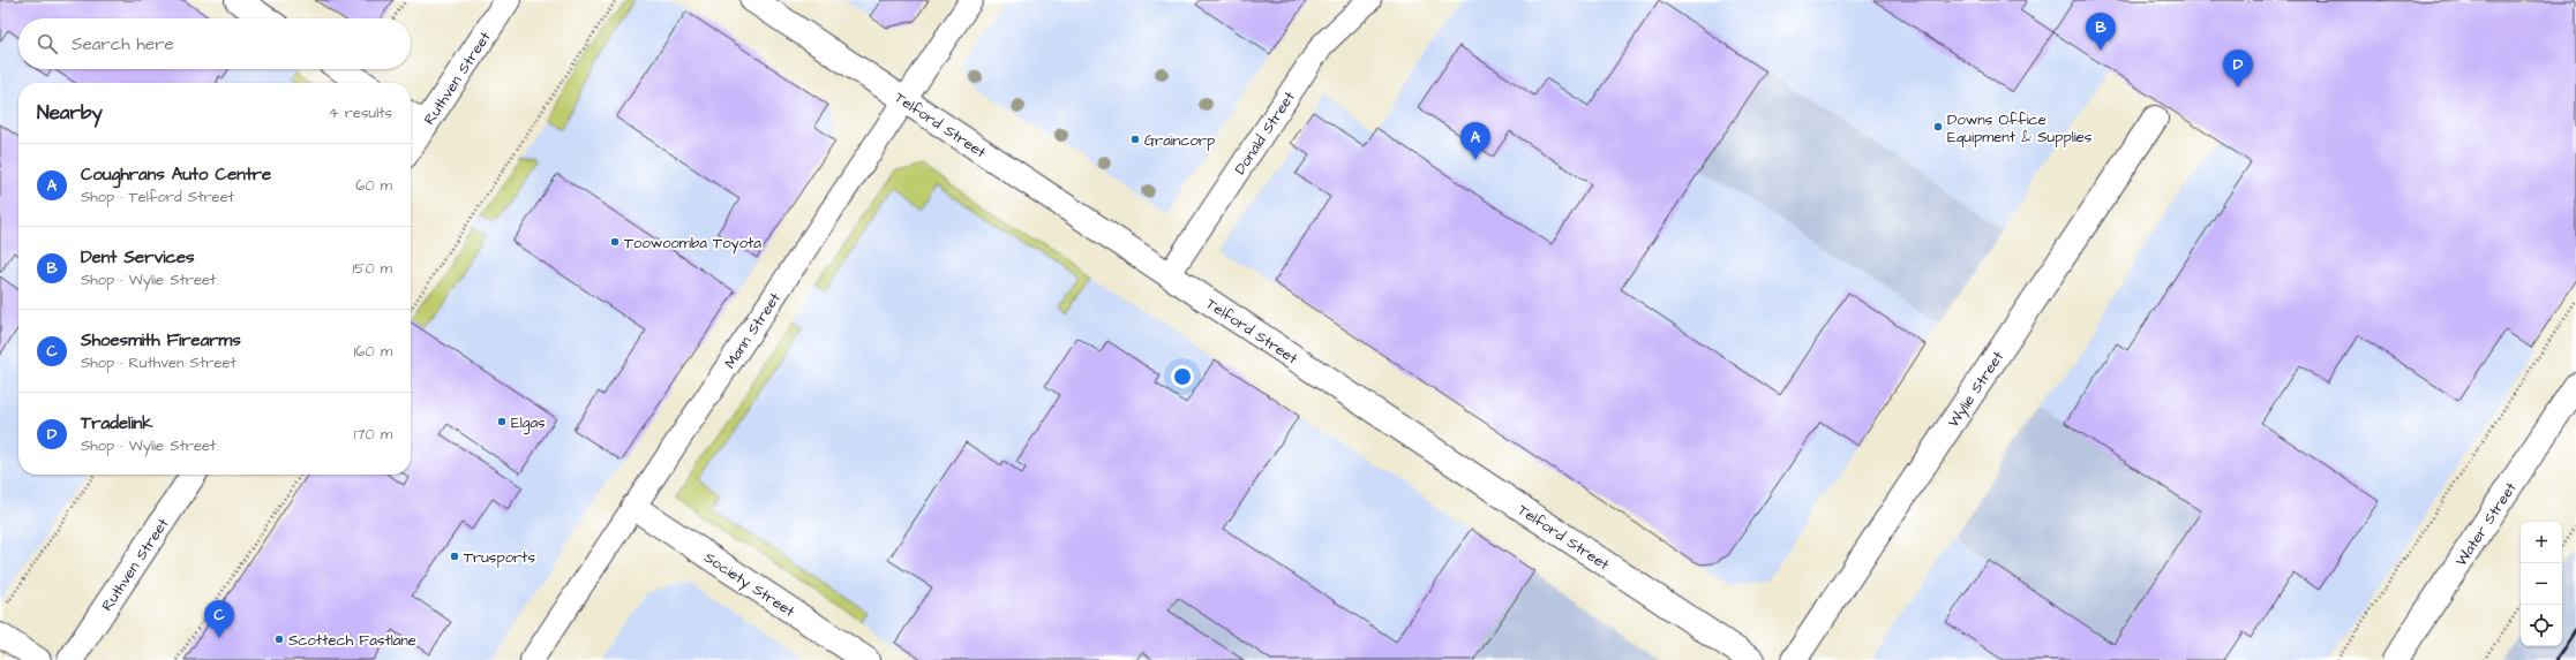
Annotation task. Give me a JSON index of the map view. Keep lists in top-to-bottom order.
{
  "streets": {
    "street": [
      "Ruthven Street",
      "Telford Street",
      "Wylie Street",
      "Water Street",
      "Society Street"
    ],
    "lane": ["Donald Street", "Mann Street"]
  },
  "crossings": [
    ["Telford Street", "Donald Street"],
    ["Telford Street", "Mann Street"],
    ["Mann Street", "Society Street"]
  ],
  "places": [
    "Downs Office Equipment & Supplies",
    "Graincorp",
    "Toowoomba Toyota",
    "Elgas",
    "Trusports",
    "Scottech Fastlane"
  ],
  "page": {
    "pins": [
      "B",
      "D",
      "A",
      "C"
    ],
    "search": "Search here",
    "heading": ["Nearby", "4 results"],
    "list": [
      {
        "mark": "A",
        "name": "Coughrans Auto Centre",
        "note": "Shop · Telford Street",
        "value": "60 m"
      },
      {
        "mark": "B",
        "name": "Dent Services",
        "note": "Shop · Wylie Street",
        "value": "150 m"
      },
      {
        "mark": "C",
        "name": "Shoesmith Firearms",
        "note": "Shop · Ruthven Street",
        "value": "160 m"
      },
      {
        "mark": "D",
        "name": "Tradelink",
        "note": "Shop · Wylie Street",
        "value": "170 m"
      }
    ],
    "map_buttons": ["+", "−"]
  }
}
